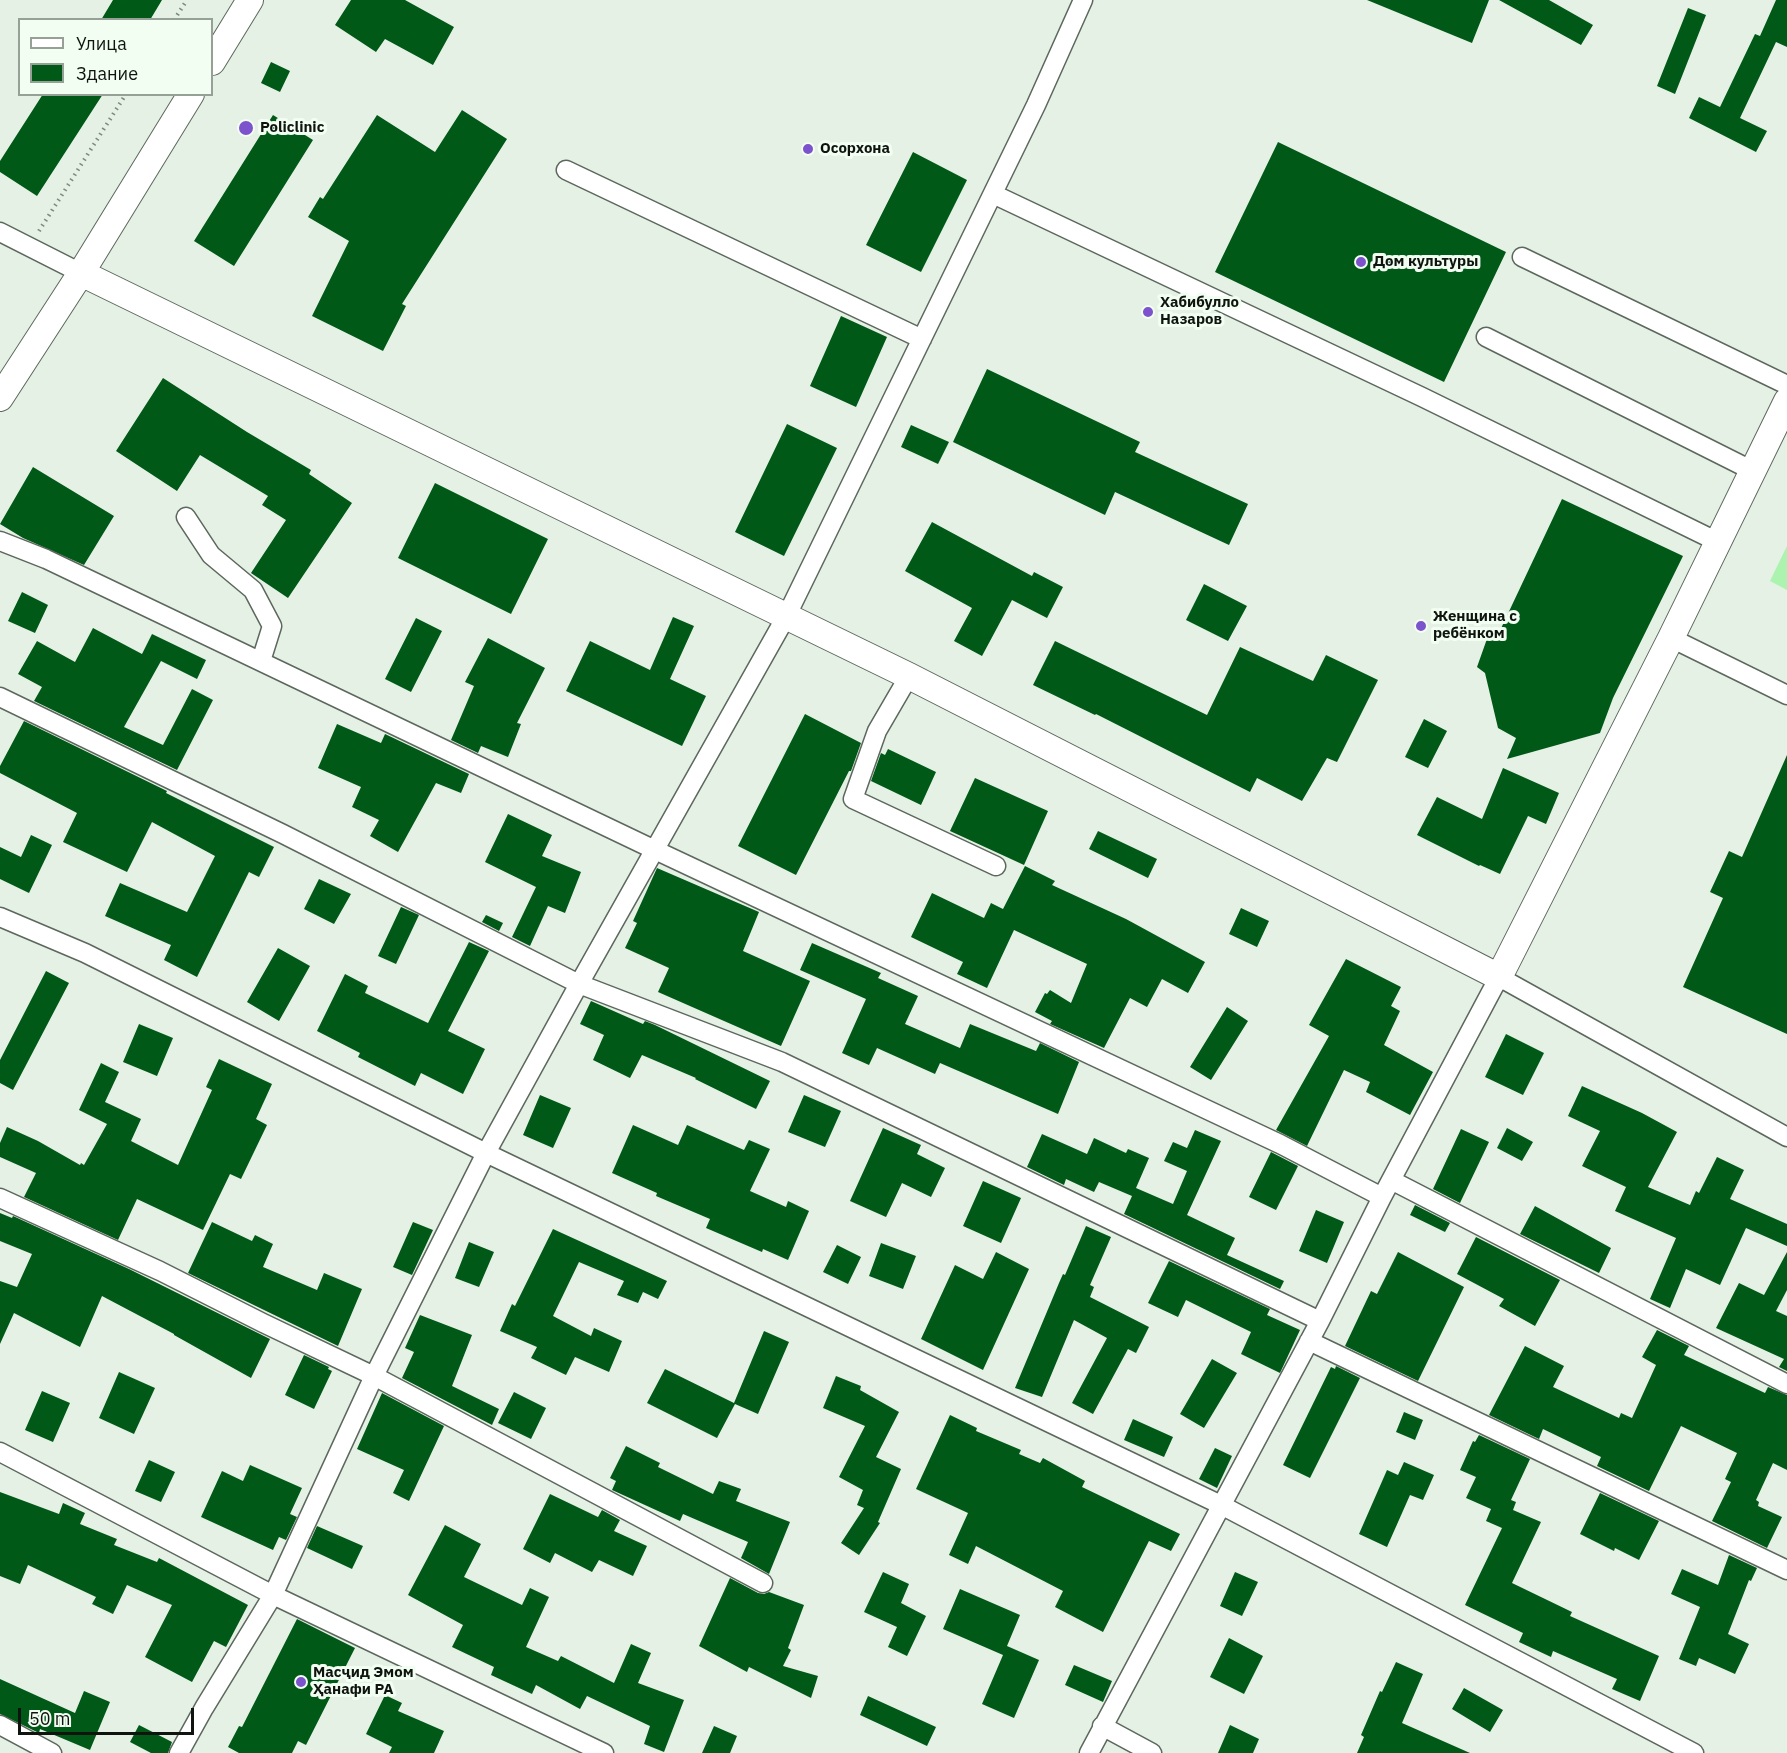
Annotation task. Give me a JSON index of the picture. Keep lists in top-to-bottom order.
{
  "places": [
    "Policlinic",
    "Осорхона",
    "Дом культуры",
    "Хабибулло Назаров",
    "Женщина с ребёнком",
    "Масҷид Эмом Ҳанафи РА"
  ],
  "legend": ["Улица", "Здание"],
  "scale_bar": "50 m"
}
